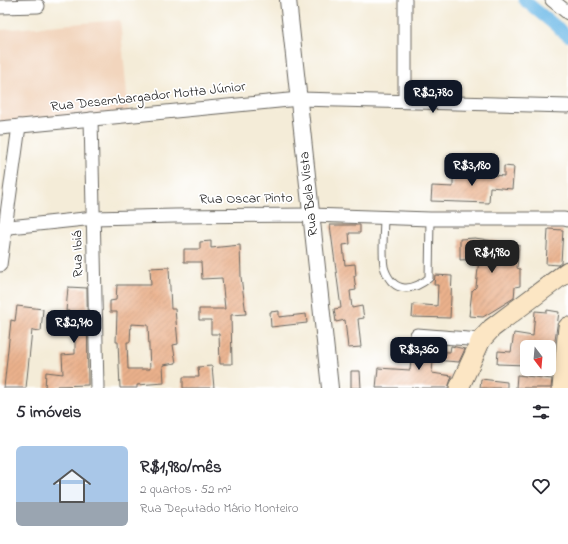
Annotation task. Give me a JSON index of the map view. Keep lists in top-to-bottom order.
{
  "streets": {
    "street": [
      "Rua Desembargador Motta Júnior",
      "Rua Bela Vista",
      "Rua Oscar Pinto",
      "Rua Ibiá"
    ]
  },
  "crossings": [
    ["Rua Desembargador Motta Júnior", "Rua Bela Vista"],
    ["Rua Desembargador Motta Júnior", "Rua Ibiá"],
    ["Rua Bela Vista", "Rua Oscar Pinto"],
    ["Rua Oscar Pinto", "Rua Ibiá"]
  ],
  "north": "bottom",
  "page": {
    "price": [
      "R$2,780",
      "R$3,180",
      "R$1,980",
      "R$2,910",
      "R$3,360"
    ],
    "heading": "5 imóveis",
    "list": [
      {
        "name": "R$1,980/mês",
        "note": "2 quartos · 52 m² · Rua Deputado Mário Monteiro"
      }
    ]
  }
}
